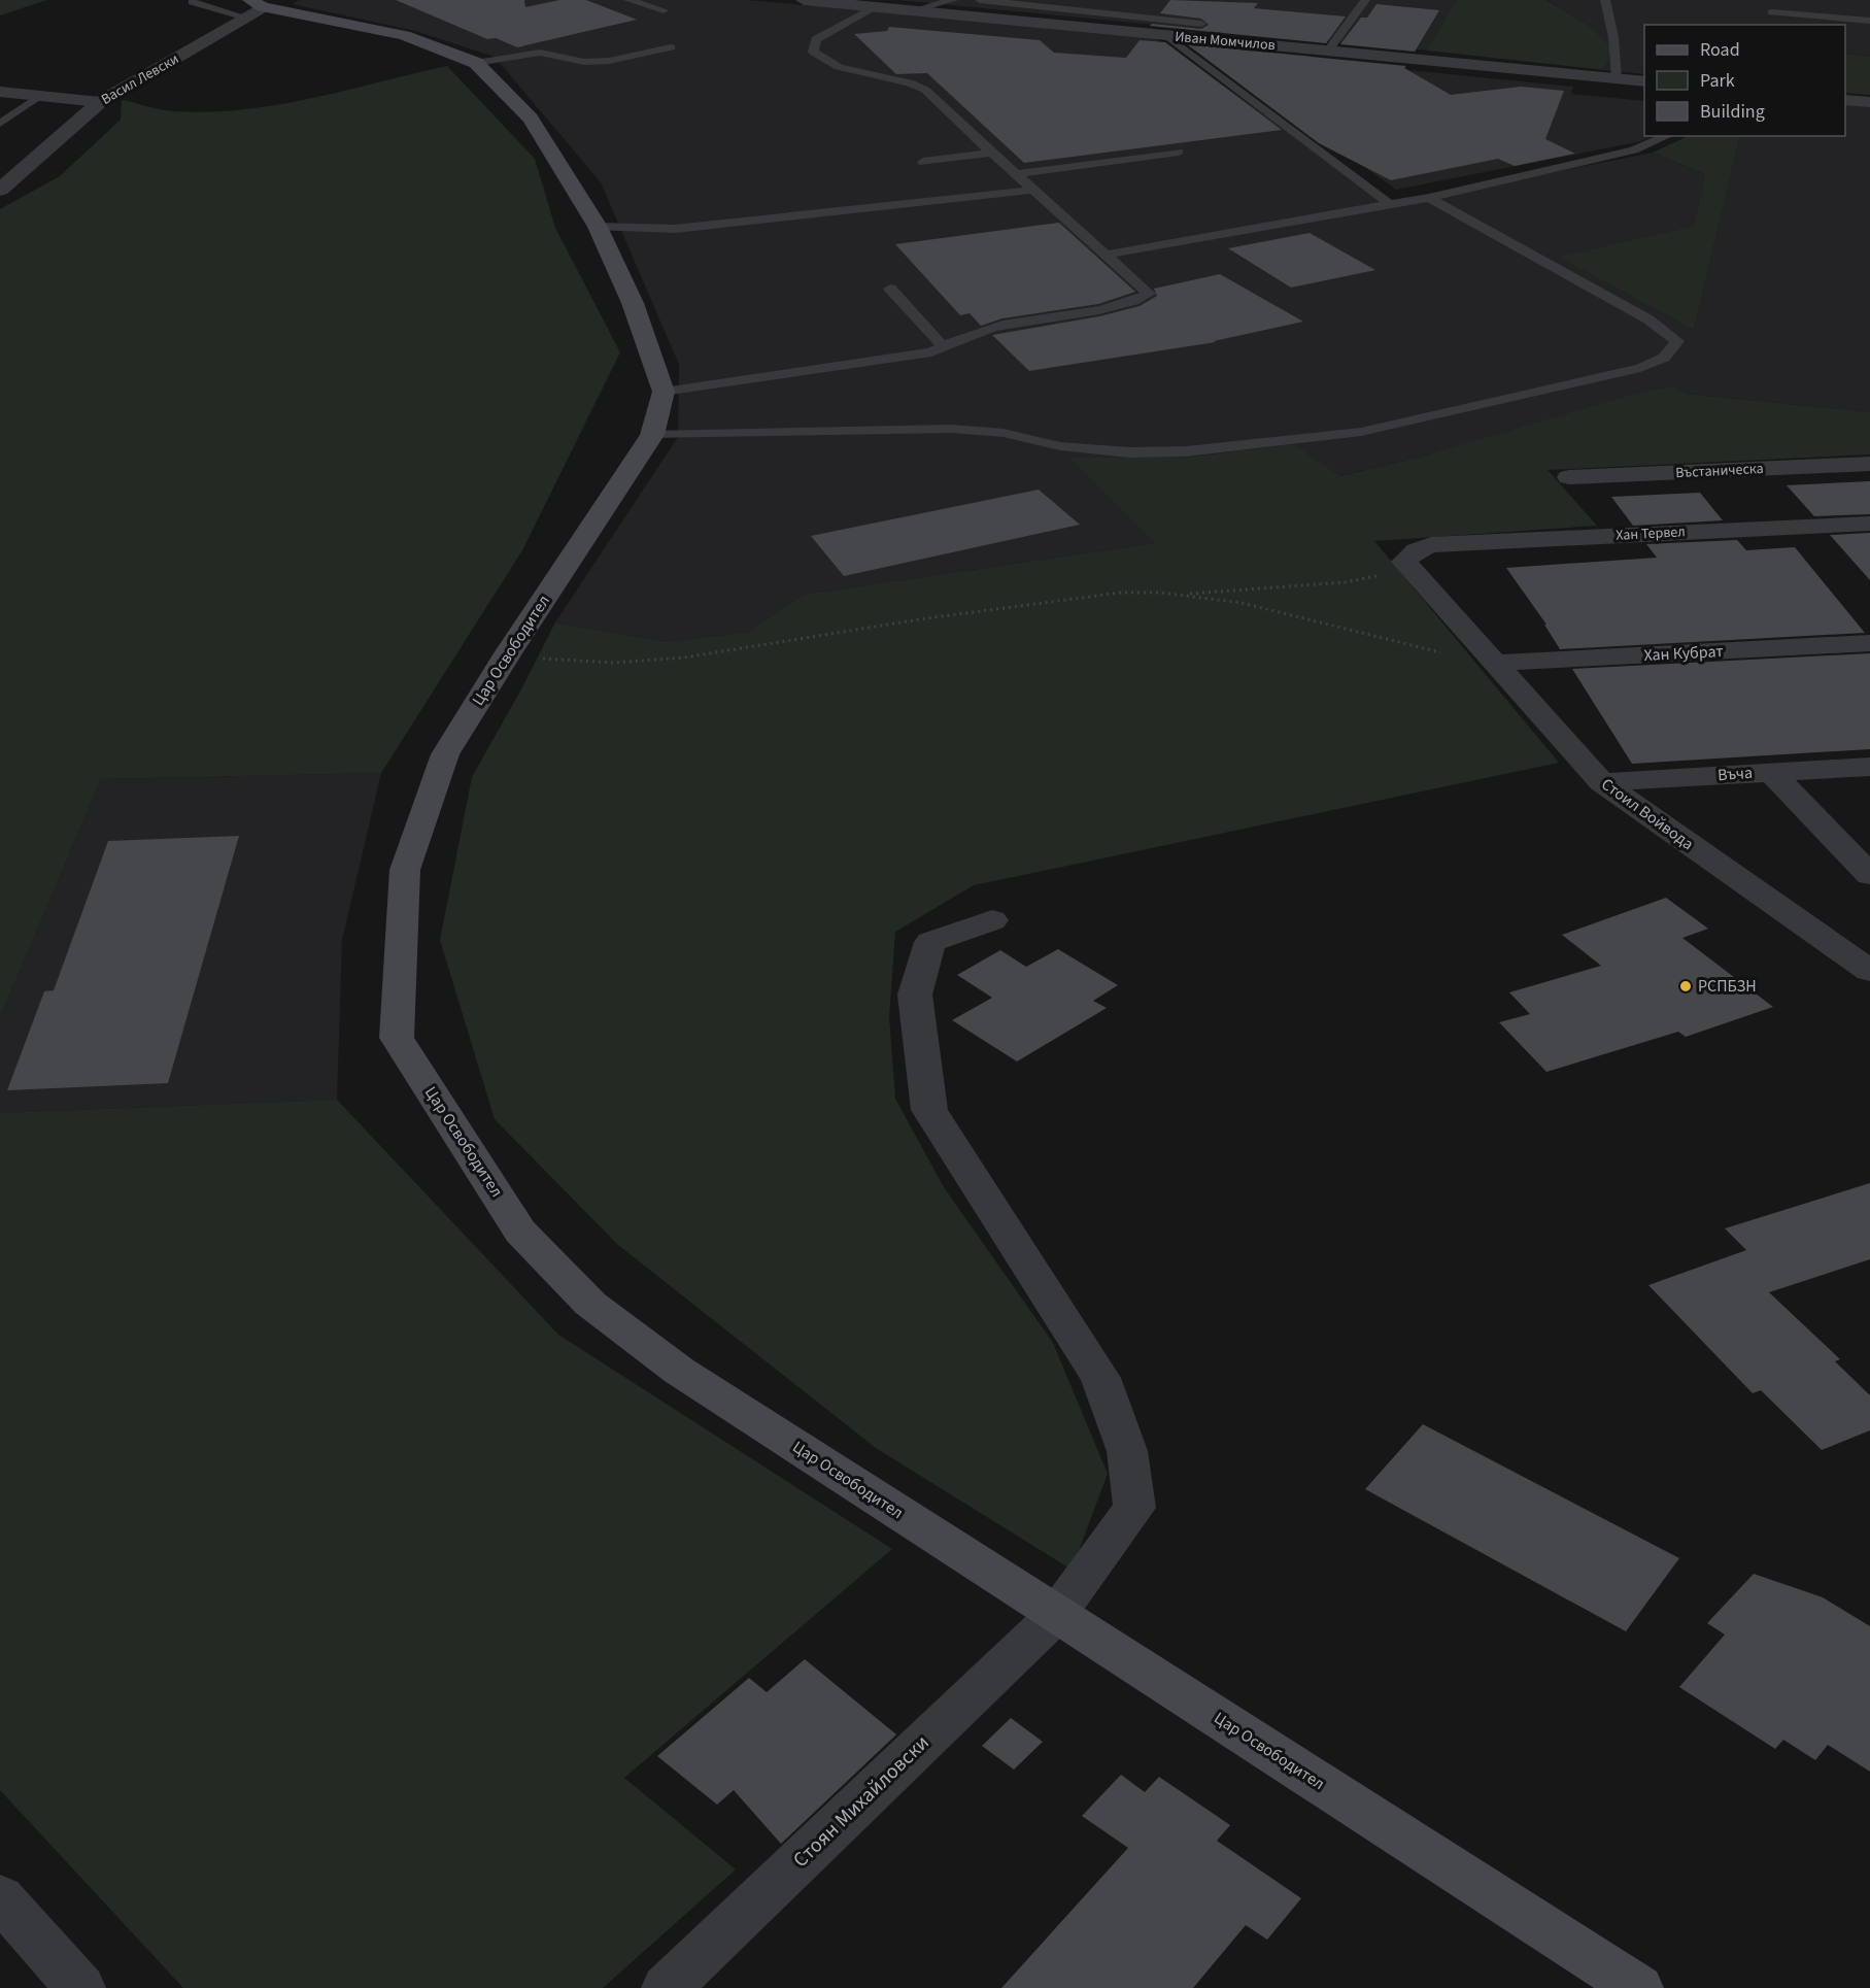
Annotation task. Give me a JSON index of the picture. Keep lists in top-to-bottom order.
{
  "streets": {
    "main road": ["Цар Освободител"],
    "street": [
      "Иван Момчилов",
      "Васил Левски",
      "Въстаническа",
      "Хан Тервел",
      "Хан Кубрат",
      "Въча",
      "Стоил Войвода",
      "Стоян Михайловски"
    ]
  },
  "crossings": [
    ["Хан Тервел", "Стоил Войвода"],
    ["Цар Освободител", "Стоян Михайловски"],
    ["Хан Кубрат", "Стоил Войвода"],
    ["Въча", "Стоил Войвода"]
  ],
  "places": ["РСПБЗН"],
  "legend": ["Road", "Park", "Building"]
}
